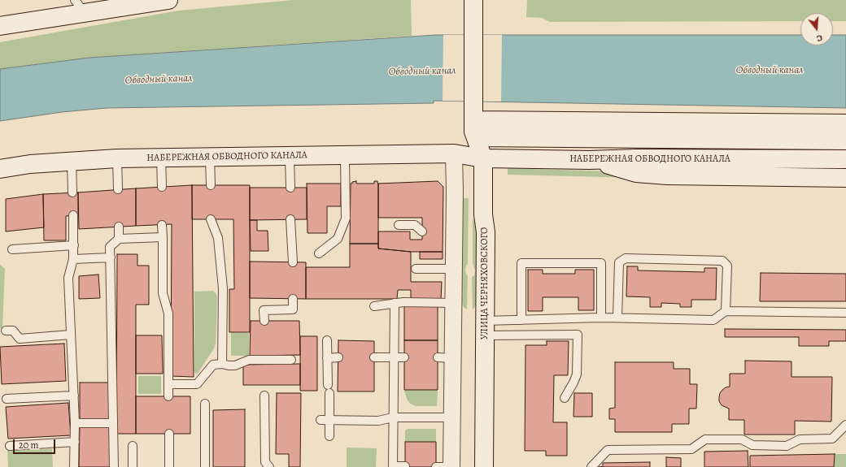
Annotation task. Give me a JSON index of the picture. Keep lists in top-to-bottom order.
{
  "streets": {
    "main road": ["НАБЕРЕЖНАЯ ОБВОДНОГО КАНАЛА", "УЛИЦА ЧЕРНЯХОВСКОГО"]
  },
  "crossings": [
    ["НАБЕРЕЖНАЯ ОБВОДНОГО КАНАЛА", "УЛИЦА ЧЕРНЯХОВСКОГО"]
  ],
  "water": ["Обводный канал"],
  "scale_bar": "20 m",
  "north": "bottom"
}
